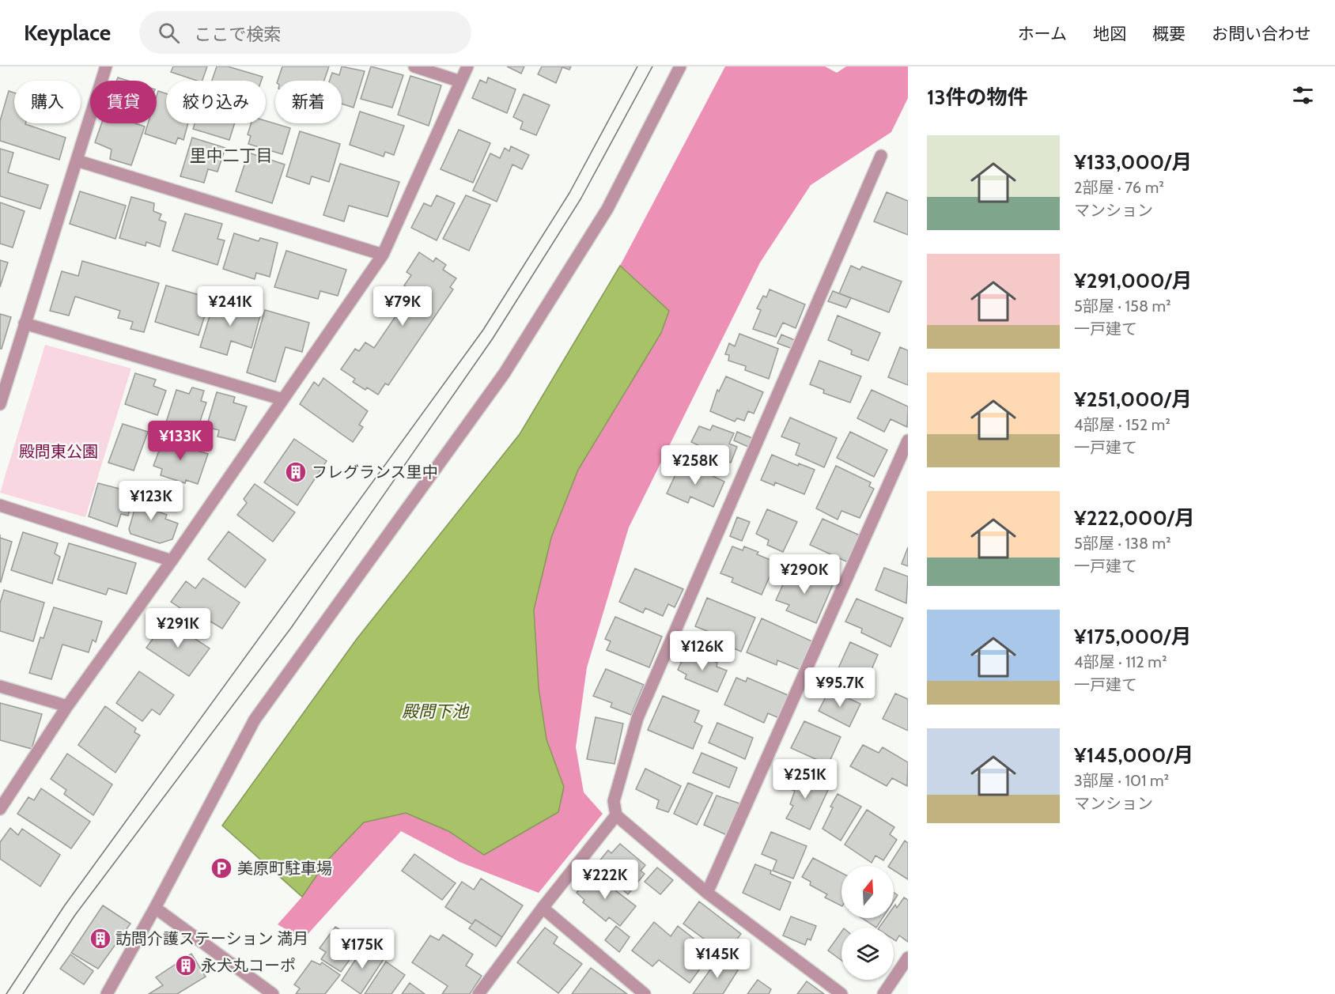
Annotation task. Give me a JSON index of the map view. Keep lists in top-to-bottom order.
{
  "districts": ["里中二丁目"],
  "water": ["殿問下池"],
  "parks": ["殿問東公園"],
  "places": {
    "building": ["フレグランス里中", "訪問介護ステーション 満月", "永犬丸コーポ"],
    "parking": ["美原町駐車場"]
  },
  "north": "top",
  "page": {
    "header": "Keyplace",
    "search": "ここで検索",
    "nav": [
      "ホーム",
      "地図",
      "概要",
      "お問い合わせ"
    ],
    "heading": "13件の物件",
    "chip": [
      "購入",
      "賃貸",
      "絞り込み",
      "新着"
    ],
    "list": [
      {
        "name": "¥133,000/月",
        "note": "2部屋 · 76 m² · マンション"
      },
      {
        "name": "¥291,000/月",
        "note": "5部屋 · 158 m² · 一戸建て"
      },
      {
        "name": "¥251,000/月",
        "note": "4部屋 · 152 m² · 一戸建て"
      },
      {
        "name": "¥222,000/月",
        "note": "5部屋 · 138 m² · 一戸建て"
      },
      {
        "name": "¥175,000/月",
        "note": "4部屋 · 112 m² · 一戸建て"
      },
      {
        "name": "¥145,000/月",
        "note": "3部屋 · 101 m² · マンション"
      }
    ],
    "price": [
      "¥241K",
      "¥79K",
      "¥133K",
      "¥258K",
      "¥123K",
      "¥290K",
      "¥291K",
      "¥126K",
      "¥95.7K",
      "¥251K",
      "¥222K",
      "¥175K",
      "¥145K"
    ]
  }
}
